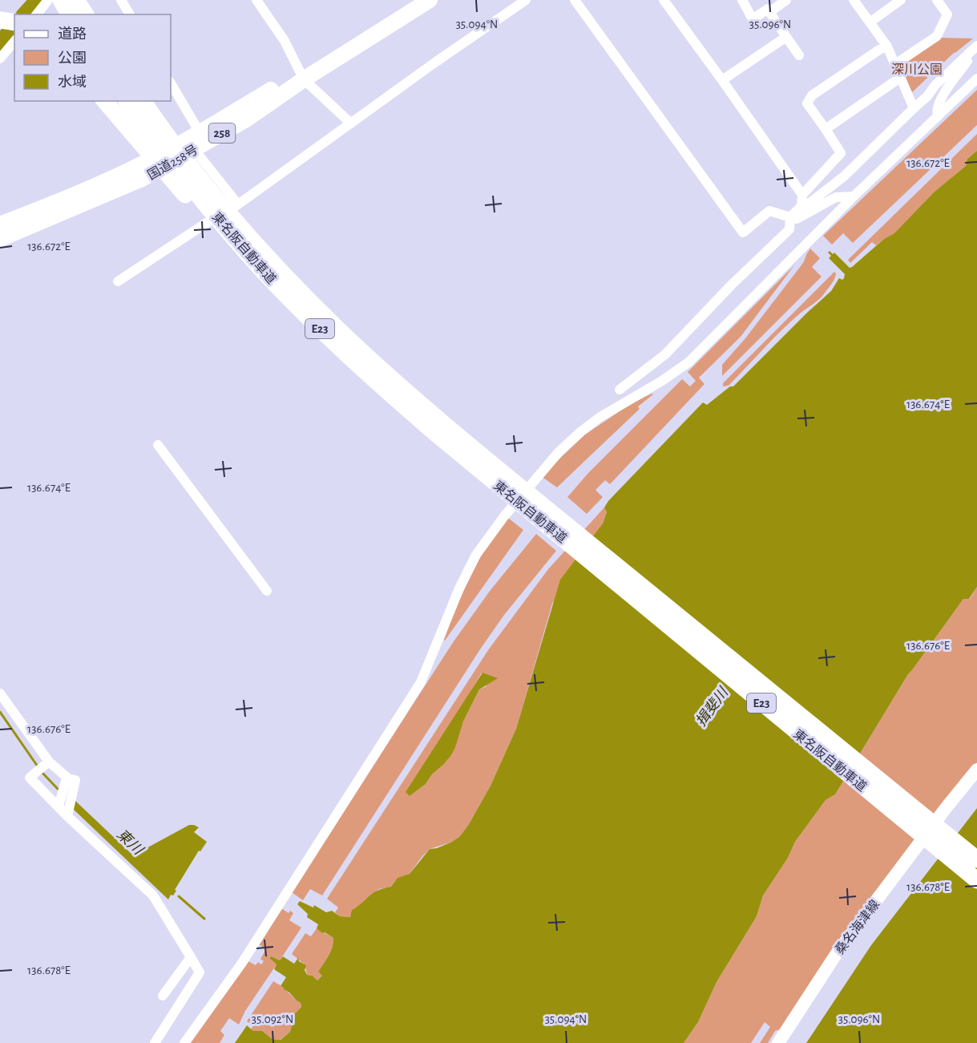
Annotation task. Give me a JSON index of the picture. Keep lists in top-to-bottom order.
{
  "streets": {
    "highway": [
      "258",
      "国道258号",
      "東名阪自動車道",
      "E23"
    ],
    "main road": ["桑名海津線"]
  },
  "water": ["揖斐川", "東川"],
  "parks": ["深川公園"],
  "legend": ["道路", "公園", "水域"],
  "coordinates": [
    "35.094°N",
    "35.096°N",
    "136.672°E",
    "136.674°E",
    "136.676°E",
    "136.678°E",
    "35.092°N"
  ]
}
